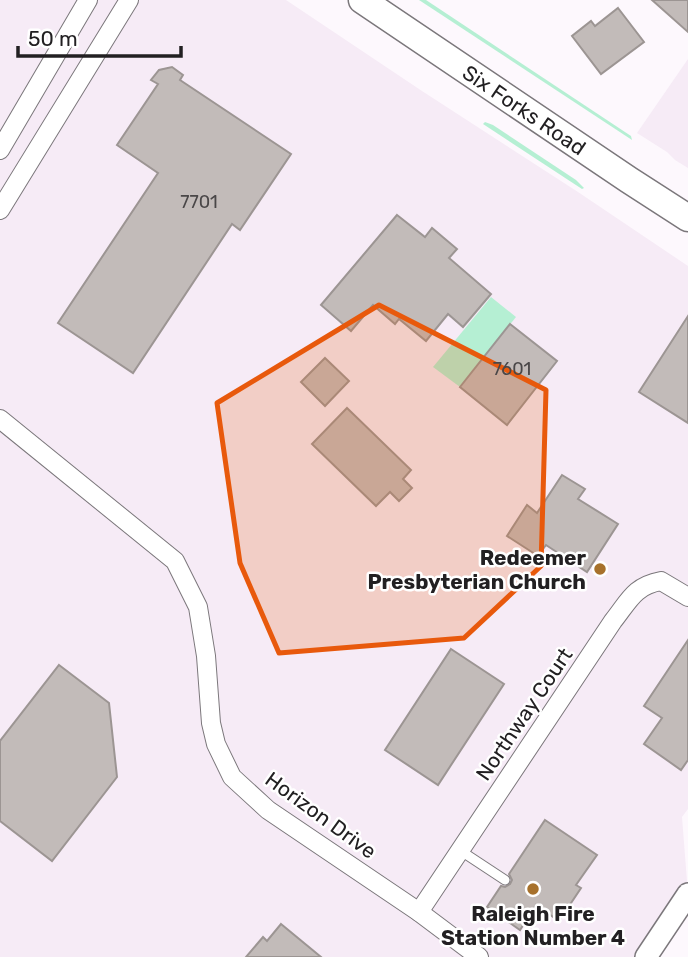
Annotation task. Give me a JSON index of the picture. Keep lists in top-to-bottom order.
{
  "streets": {
    "main road": ["Six Forks Road"],
    "street": ["Northway Court", "Horizon Drive"]
  },
  "crossings": [
    ["Northway Court", "Horizon Drive"]
  ],
  "places": ["Redeemer Presbyterian Church", "Raleigh Fire Station Number 4"],
  "house_numbers": ["7701", "7601"],
  "scale_bar": "50 m"
}
